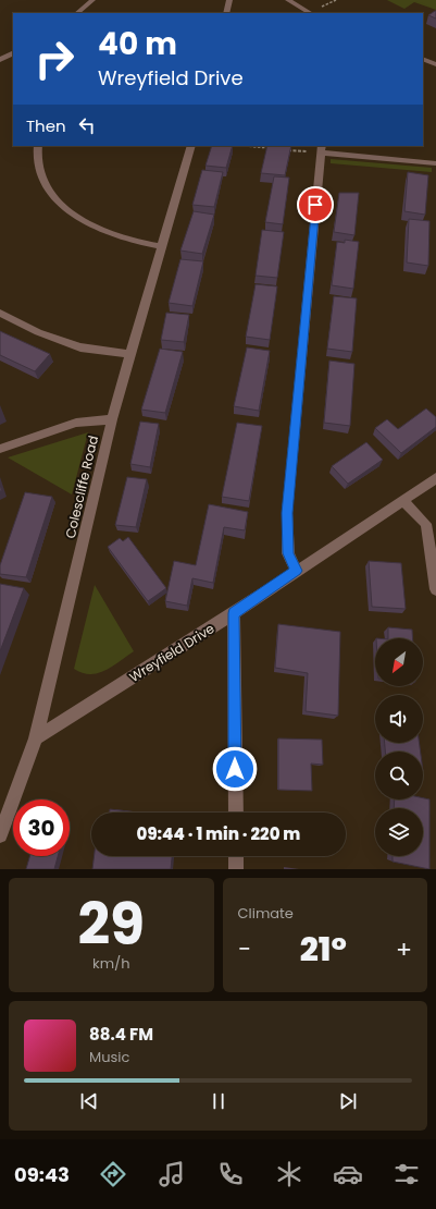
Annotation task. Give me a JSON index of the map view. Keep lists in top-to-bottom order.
{
  "streets": {
    "street": ["Colescliffe Road", "Wreyfield Drive"]
  },
  "crossings": [
    ["Colescliffe Road", "Wreyfield Drive"]
  ],
  "north": "bottom left",
  "page": {
    "turn": ["40 m", "Wreyfield Drive"],
    "then": "Then",
    "limit": "30",
    "trip": "09:44 · 1 min · 220 m",
    "tile": [
      ["29", "km/h"],
      "Climate"
    ],
    "heat": ["−", "21°", "+"],
    "song": ["88.4 FM", "Music"],
    "tabs": "09:43"
  }
}
